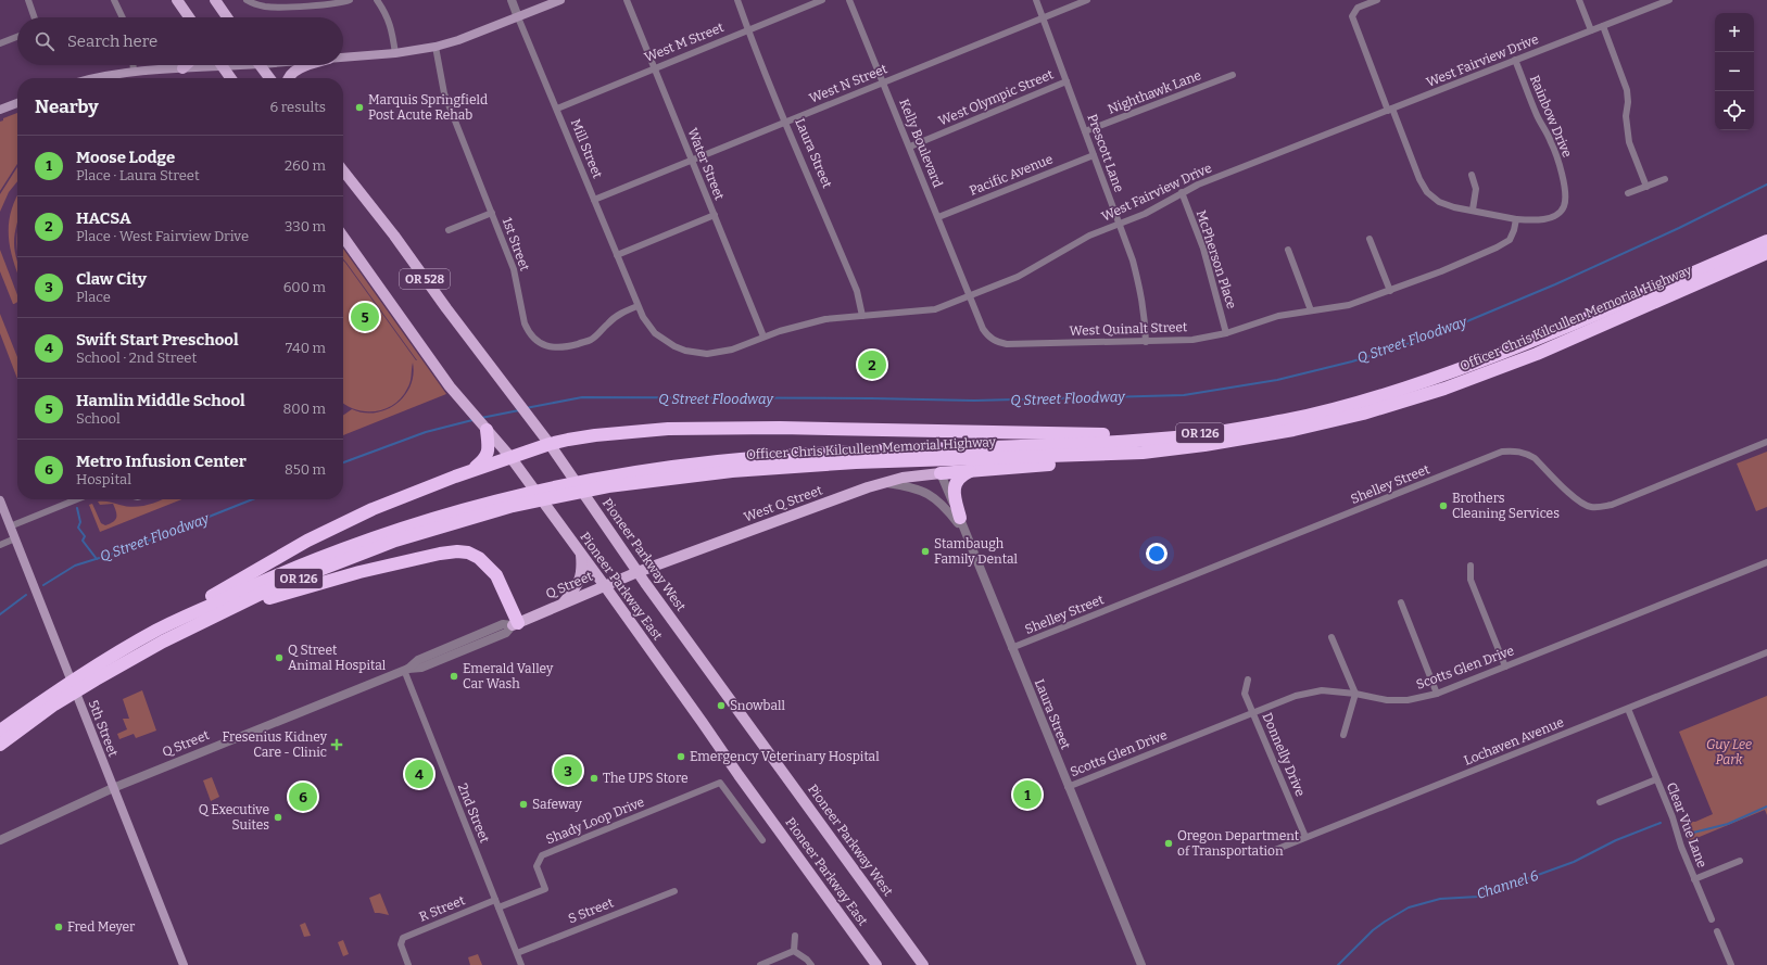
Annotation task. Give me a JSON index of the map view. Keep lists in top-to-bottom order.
{
  "streets": {
    "highway": ["Officer Chris Kilcullen Memorial Highway", "OR 126"],
    "main road": [
      "OR 528",
      "West Q Street",
      "Pioneer Parkway West",
      "Q Street",
      "Pioneer Parkway East",
      "5th Street"
    ],
    "street": [
      "West M Street",
      "West Fairview Drive",
      "West N Street",
      "Nighthawk Lane",
      "West Olympic Street",
      "Rainbow Drive",
      "Kelly Boulevard",
      "Mill Street",
      "Laura Street",
      "Prescott Lane",
      "Water Street",
      "Pacific Avenue",
      "1st Street",
      "McPherson Place",
      "West Quinalt Street",
      "Shelley Street",
      "Scotts Glen Drive",
      "Lochaven Avenue",
      "Donnelly Drive",
      "2nd Street",
      "Shady Loop Drive",
      "Clear Vue Lane",
      "R Street",
      "S Street"
    ]
  },
  "crossings": [
    ["West M Street", "Mill Street"],
    ["West M Street", "Laura Street"],
    ["West M Street", "Water Street"],
    ["West Fairview Drive", "Rainbow Drive"],
    ["West Fairview Drive", "Kelly Boulevard"],
    ["West Fairview Drive", "Mill Street"],
    ["West Fairview Drive", "Laura Street"],
    ["West Fairview Drive", "Prescott Lane"],
    ["West Fairview Drive", "Water Street"],
    ["West Fairview Drive", "1st Street"],
    ["West Fairview Drive", "McPherson Place"],
    ["West Fairview Drive", "West Quinalt Street"],
    ["West N Street", "Kelly Boulevard"],
    ["West N Street", "Mill Street"],
    ["West N Street", "Laura Street"],
    ["West N Street", "Prescott Lane"],
    ["West N Street", "Water Street"],
    ["Nighthawk Lane", "Prescott Lane"],
    ["West Olympic Street", "Kelly Boulevard"],
    ["West Olympic Street", "Prescott Lane"],
    ["Rainbow Drive", "West Quinalt Street"],
    ["Kelly Boulevard", "Pacific Avenue"],
    ["Kelly Boulevard", "West Quinalt Street"],
    ["Mill Street", "1st Street"],
    ["Laura Street", "Shelley Street"],
    ["Laura Street", "West Q Street"],
    ["Laura Street", "Scotts Glen Drive"],
    ["Prescott Lane", "Pacific Avenue"],
    ["Prescott Lane", "West Quinalt Street"],
    ["McPherson Place", "West Quinalt Street"],
    ["West Q Street", "Pioneer Parkway West"],
    ["West Q Street", "Q Street"],
    ["Pioneer Parkway West", "Q Street"],
    ["Q Street", "Pioneer Parkway East"],
    ["Q Street", "5th Street"],
    ["Q Street", "2nd Street"],
    ["Scotts Glen Drive", "Donnelly Drive"],
    ["Lochaven Avenue", "Donnelly Drive"],
    ["Lochaven Avenue", "Clear Vue Lane"],
    ["2nd Street", "Shady Loop Drive"],
    ["2nd Street", "R Street"],
    ["2nd Street", "S Street"],
    ["Shady Loop Drive", "R Street"]
  ],
  "water": ["Q Street Floodway", "Channel 6"],
  "parks": ["Guy Lee Park"],
  "places": {
    "other": [
      "Marquis Springfield Post Acute Rehab",
      "Brothers Cleaning Services",
      "Stambaugh Family Dental",
      "Q Street Animal Hospital",
      "Emerald Valley Car Wash",
      "Snowball",
      "Emergency Veterinary Hospital",
      "The UPS Store",
      "Safeway",
      "Q Executive Suites",
      "Oregon Department of Transportation",
      "Fred Meyer"
    ],
    "health": ["Fresenius Kidney Care - Clinic"]
  },
  "page": {
    "map_buttons": ["+", "−"],
    "search": "Search here",
    "heading": ["Nearby", "6 results"],
    "list": [
      {
        "mark": "1",
        "name": "Moose Lodge",
        "note": "Place · Laura Street",
        "value": "260 m"
      },
      {
        "mark": "2",
        "name": "HACSA",
        "note": "Place · West Fairview Drive",
        "value": "330 m"
      },
      {
        "mark": "3",
        "name": "Claw City",
        "note": "Place",
        "value": "600 m"
      },
      {
        "mark": "4",
        "name": "Swift Start Preschool",
        "note": "School · 2nd Street",
        "value": "740 m"
      },
      {
        "mark": "5",
        "name": "Hamlin Middle School",
        "note": "School",
        "value": "800 m"
      },
      {
        "mark": "6",
        "name": "Metro Infusion Center",
        "note": "Hospital",
        "value": "850 m"
      }
    ],
    "pins": [
      "5",
      "2",
      "3",
      "4",
      "1",
      "6"
    ]
  }
}
